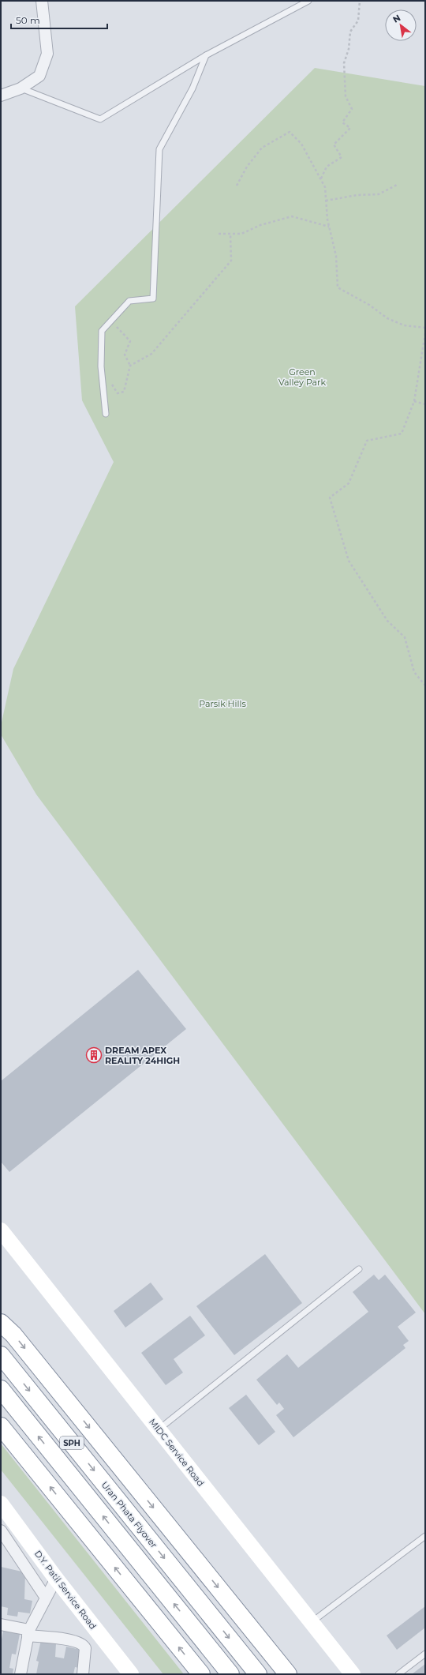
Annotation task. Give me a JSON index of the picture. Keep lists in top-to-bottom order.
{
  "streets": {
    "highway": ["SPH", "Uran Phata Flyover"],
    "street": ["MIDC Service Road", "D.Y. Patil Service Road"]
  },
  "parks": ["Green Valley Park", "Parsik Hills"],
  "places": {
    "building": ["DREAM APEX REALITY 24HIGH"]
  },
  "scale_bar": "50 m",
  "north": "top left"
}
